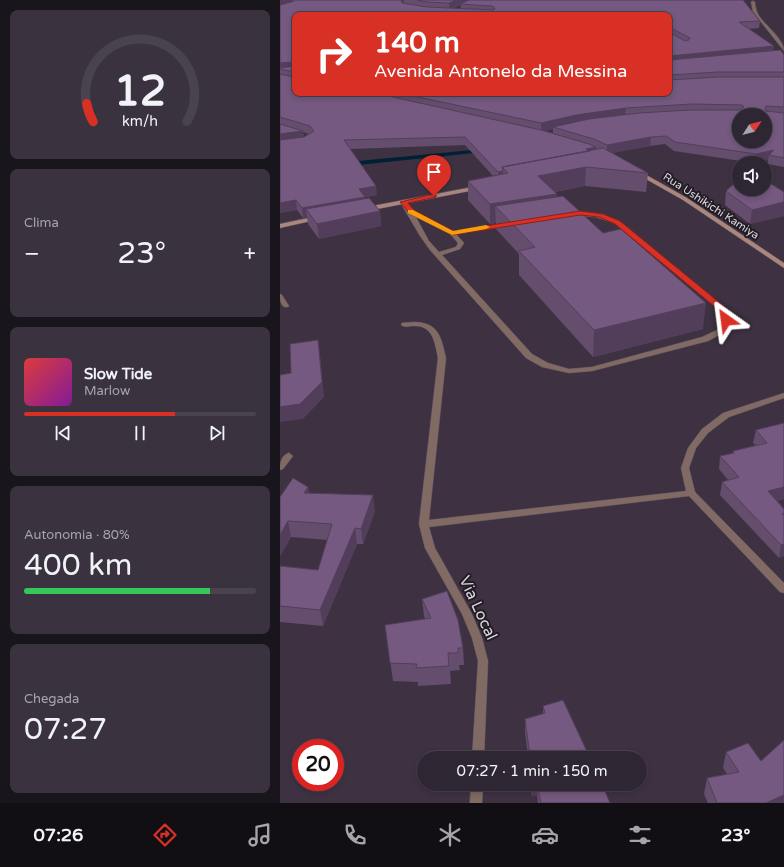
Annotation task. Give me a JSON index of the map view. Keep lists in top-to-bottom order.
{
  "streets": {
    "main road": ["Rua Ushikichi Kamiya"],
    "street": ["Via Local"]
  },
  "north": "top right",
  "page": {
    "turn": ["140 m", "Avenida Antonelo da Messina"],
    "tile": [
      "Clima",
      ["Autonomia · 80%", "400 km"],
      ["Chegada", "07:27"]
    ],
    "heat": ["−", "23°", "+"],
    "song": ["Slow Tide", "Marlow"],
    "limit": "20",
    "trip": "07:27 · 1 min · 150 m",
    "tabs": ["07:26", "23°"],
    "gauge": ["12", "km/h"]
  }
}
